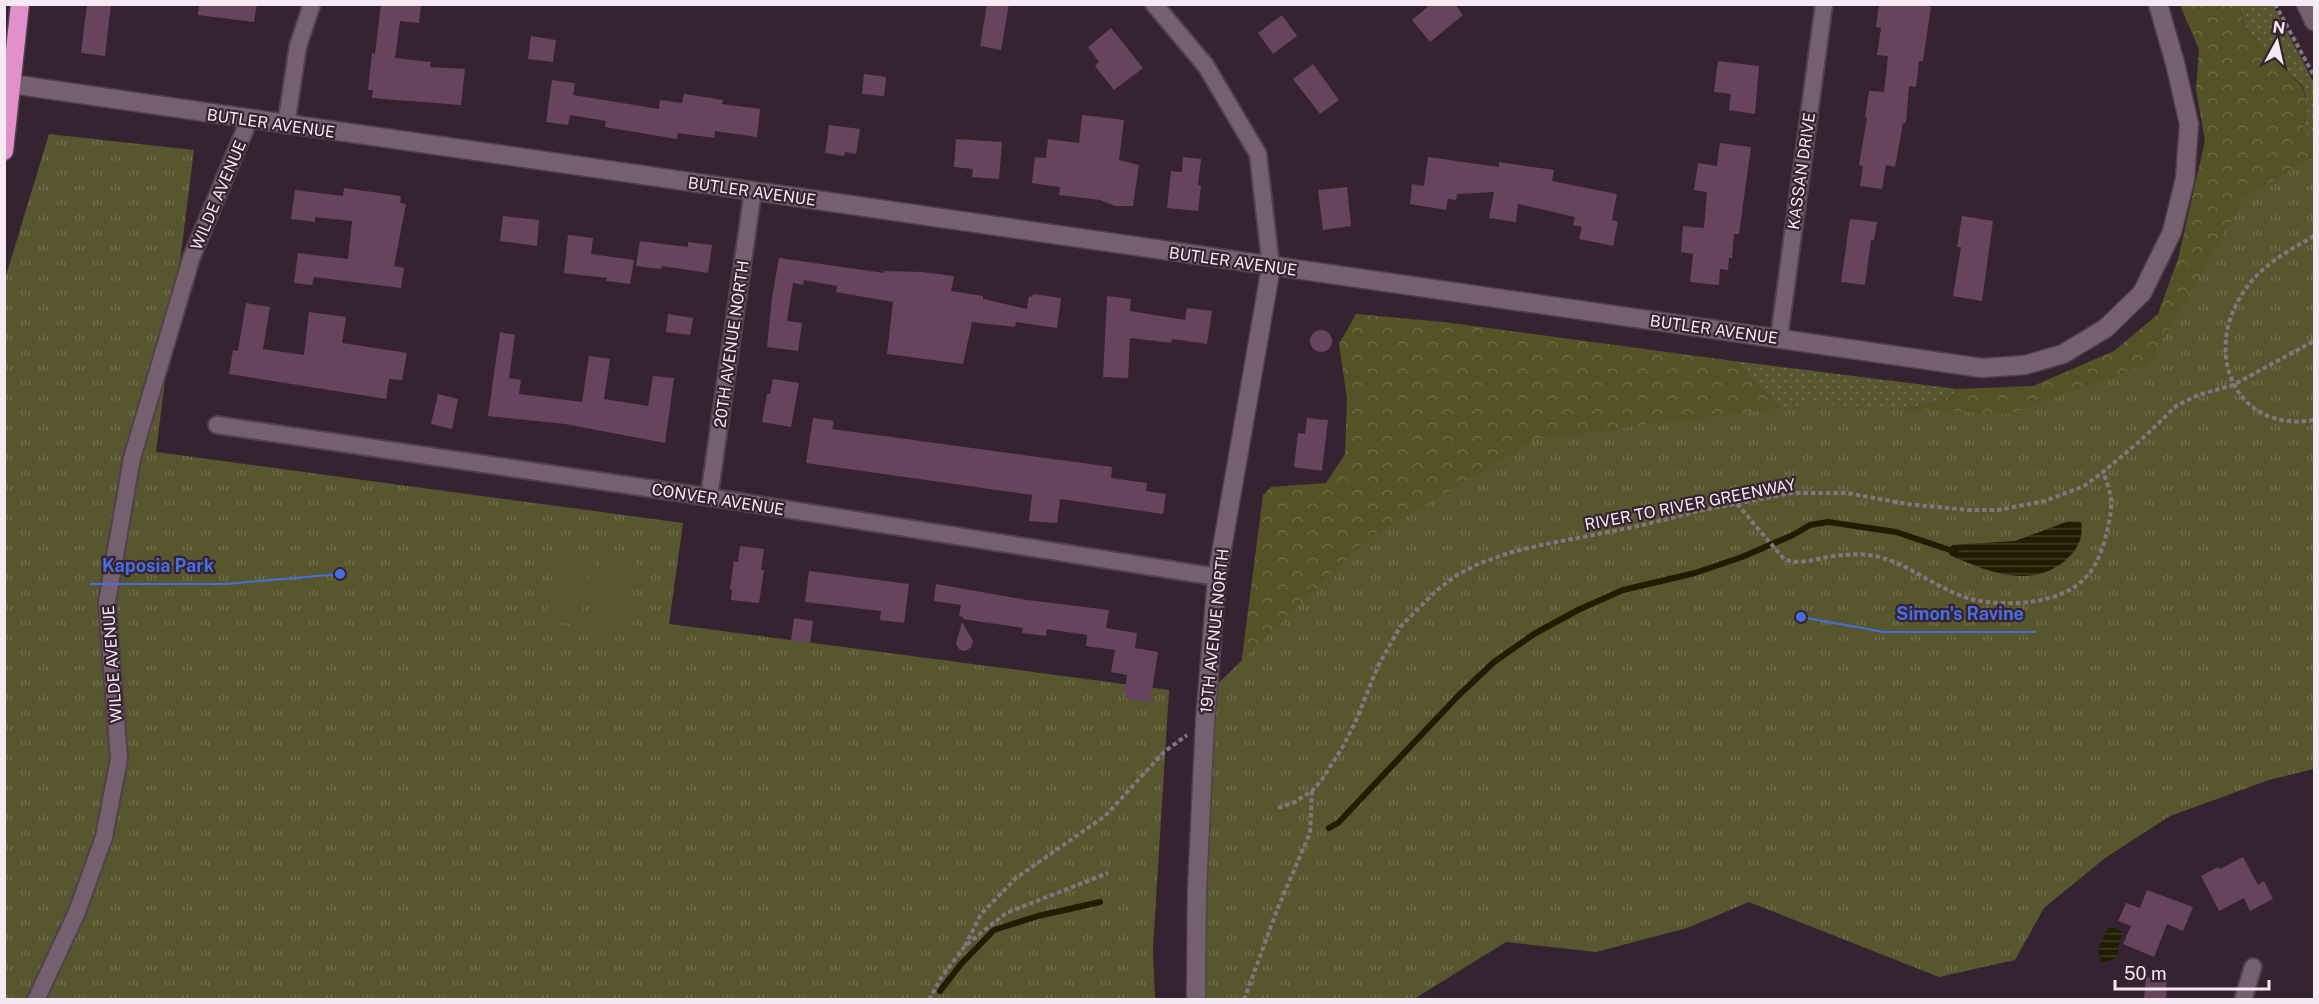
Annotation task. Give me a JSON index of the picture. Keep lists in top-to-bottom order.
{
  "streets": {
    "street": [
      "BUTLER AVENUE",
      "KASSAN DRIVE",
      "WILDE AVENUE",
      "20TH AVENUE NORTH",
      "CONVER AVENUE",
      "19TH AVENUE NORTH"
    ],
    "path": ["RIVER TO RIVER GREENWAY"]
  },
  "crossings": [
    ["BUTLER AVENUE", "KASSAN DRIVE"],
    ["BUTLER AVENUE", "WILDE AVENUE"],
    ["BUTLER AVENUE", "20TH AVENUE NORTH"],
    ["BUTLER AVENUE", "19TH AVENUE NORTH"],
    ["20TH AVENUE NORTH", "CONVER AVENUE"],
    ["CONVER AVENUE", "19TH AVENUE NORTH"]
  ],
  "places": ["Kaposia Park", "Simon's Ravine"],
  "scale_bar": "50 m",
  "north": "top"
}
